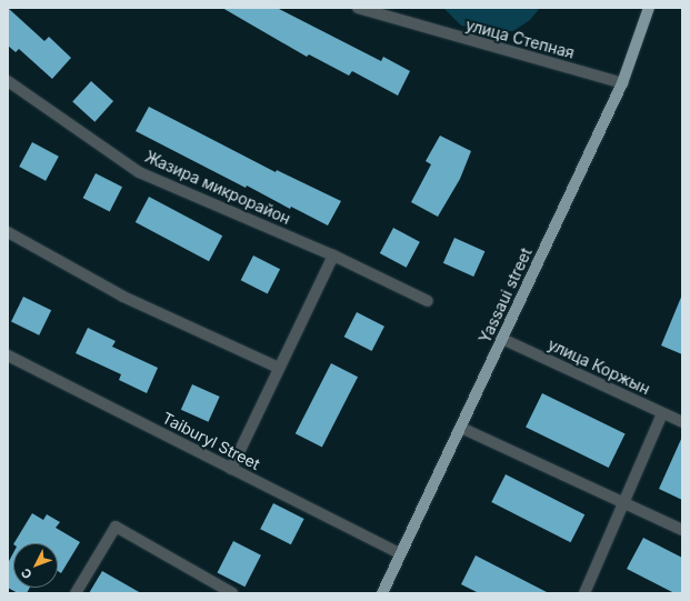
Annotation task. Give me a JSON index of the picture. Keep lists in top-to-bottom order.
{
  "streets": {
    "main road": ["Yassaui street"],
    "street": [
      "улица Степная",
      "Жазира микрорайон",
      "улица Коржын",
      "Taiburyl Street"
    ]
  },
  "crossings": [
    ["улица Степная", "Yassaui street"],
    ["Yassaui street", "улица Коржын"],
    ["Yassaui street", "Taiburyl Street"]
  ],
  "north": "bottom left"
}
